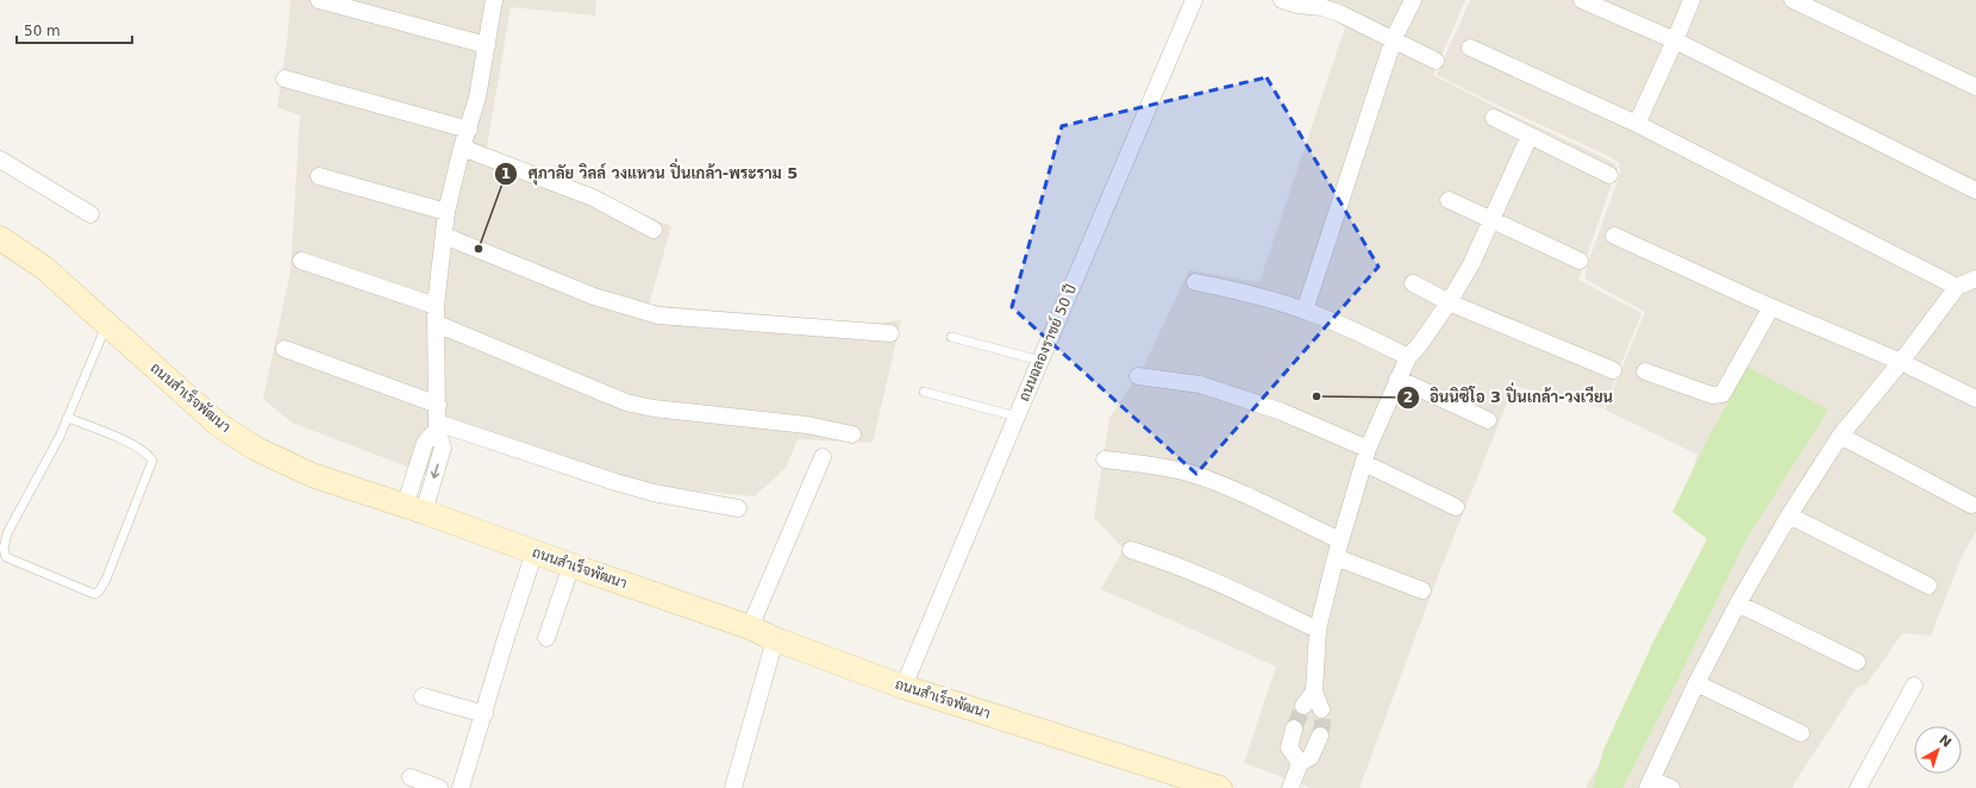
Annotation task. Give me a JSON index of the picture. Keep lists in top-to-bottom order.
{
  "streets": {
    "street": ["ถนนฉลองราชย์ 50 ปี", "ถนนสำเร็จพัฒนา"]
  },
  "crossings": [
    ["ถนนฉลองราชย์ 50 ปี", "ถนนสำเร็จพัฒนา"]
  ],
  "places": ["ศุภาลัย วิลล์ วงแหวน ปิ่นเกล้า-พระราม 5", "อินนิซิโอ 3 ปิ่นเกล้า-วงเวียน"],
  "scale_bar": "50 m",
  "north": "top right"
}
